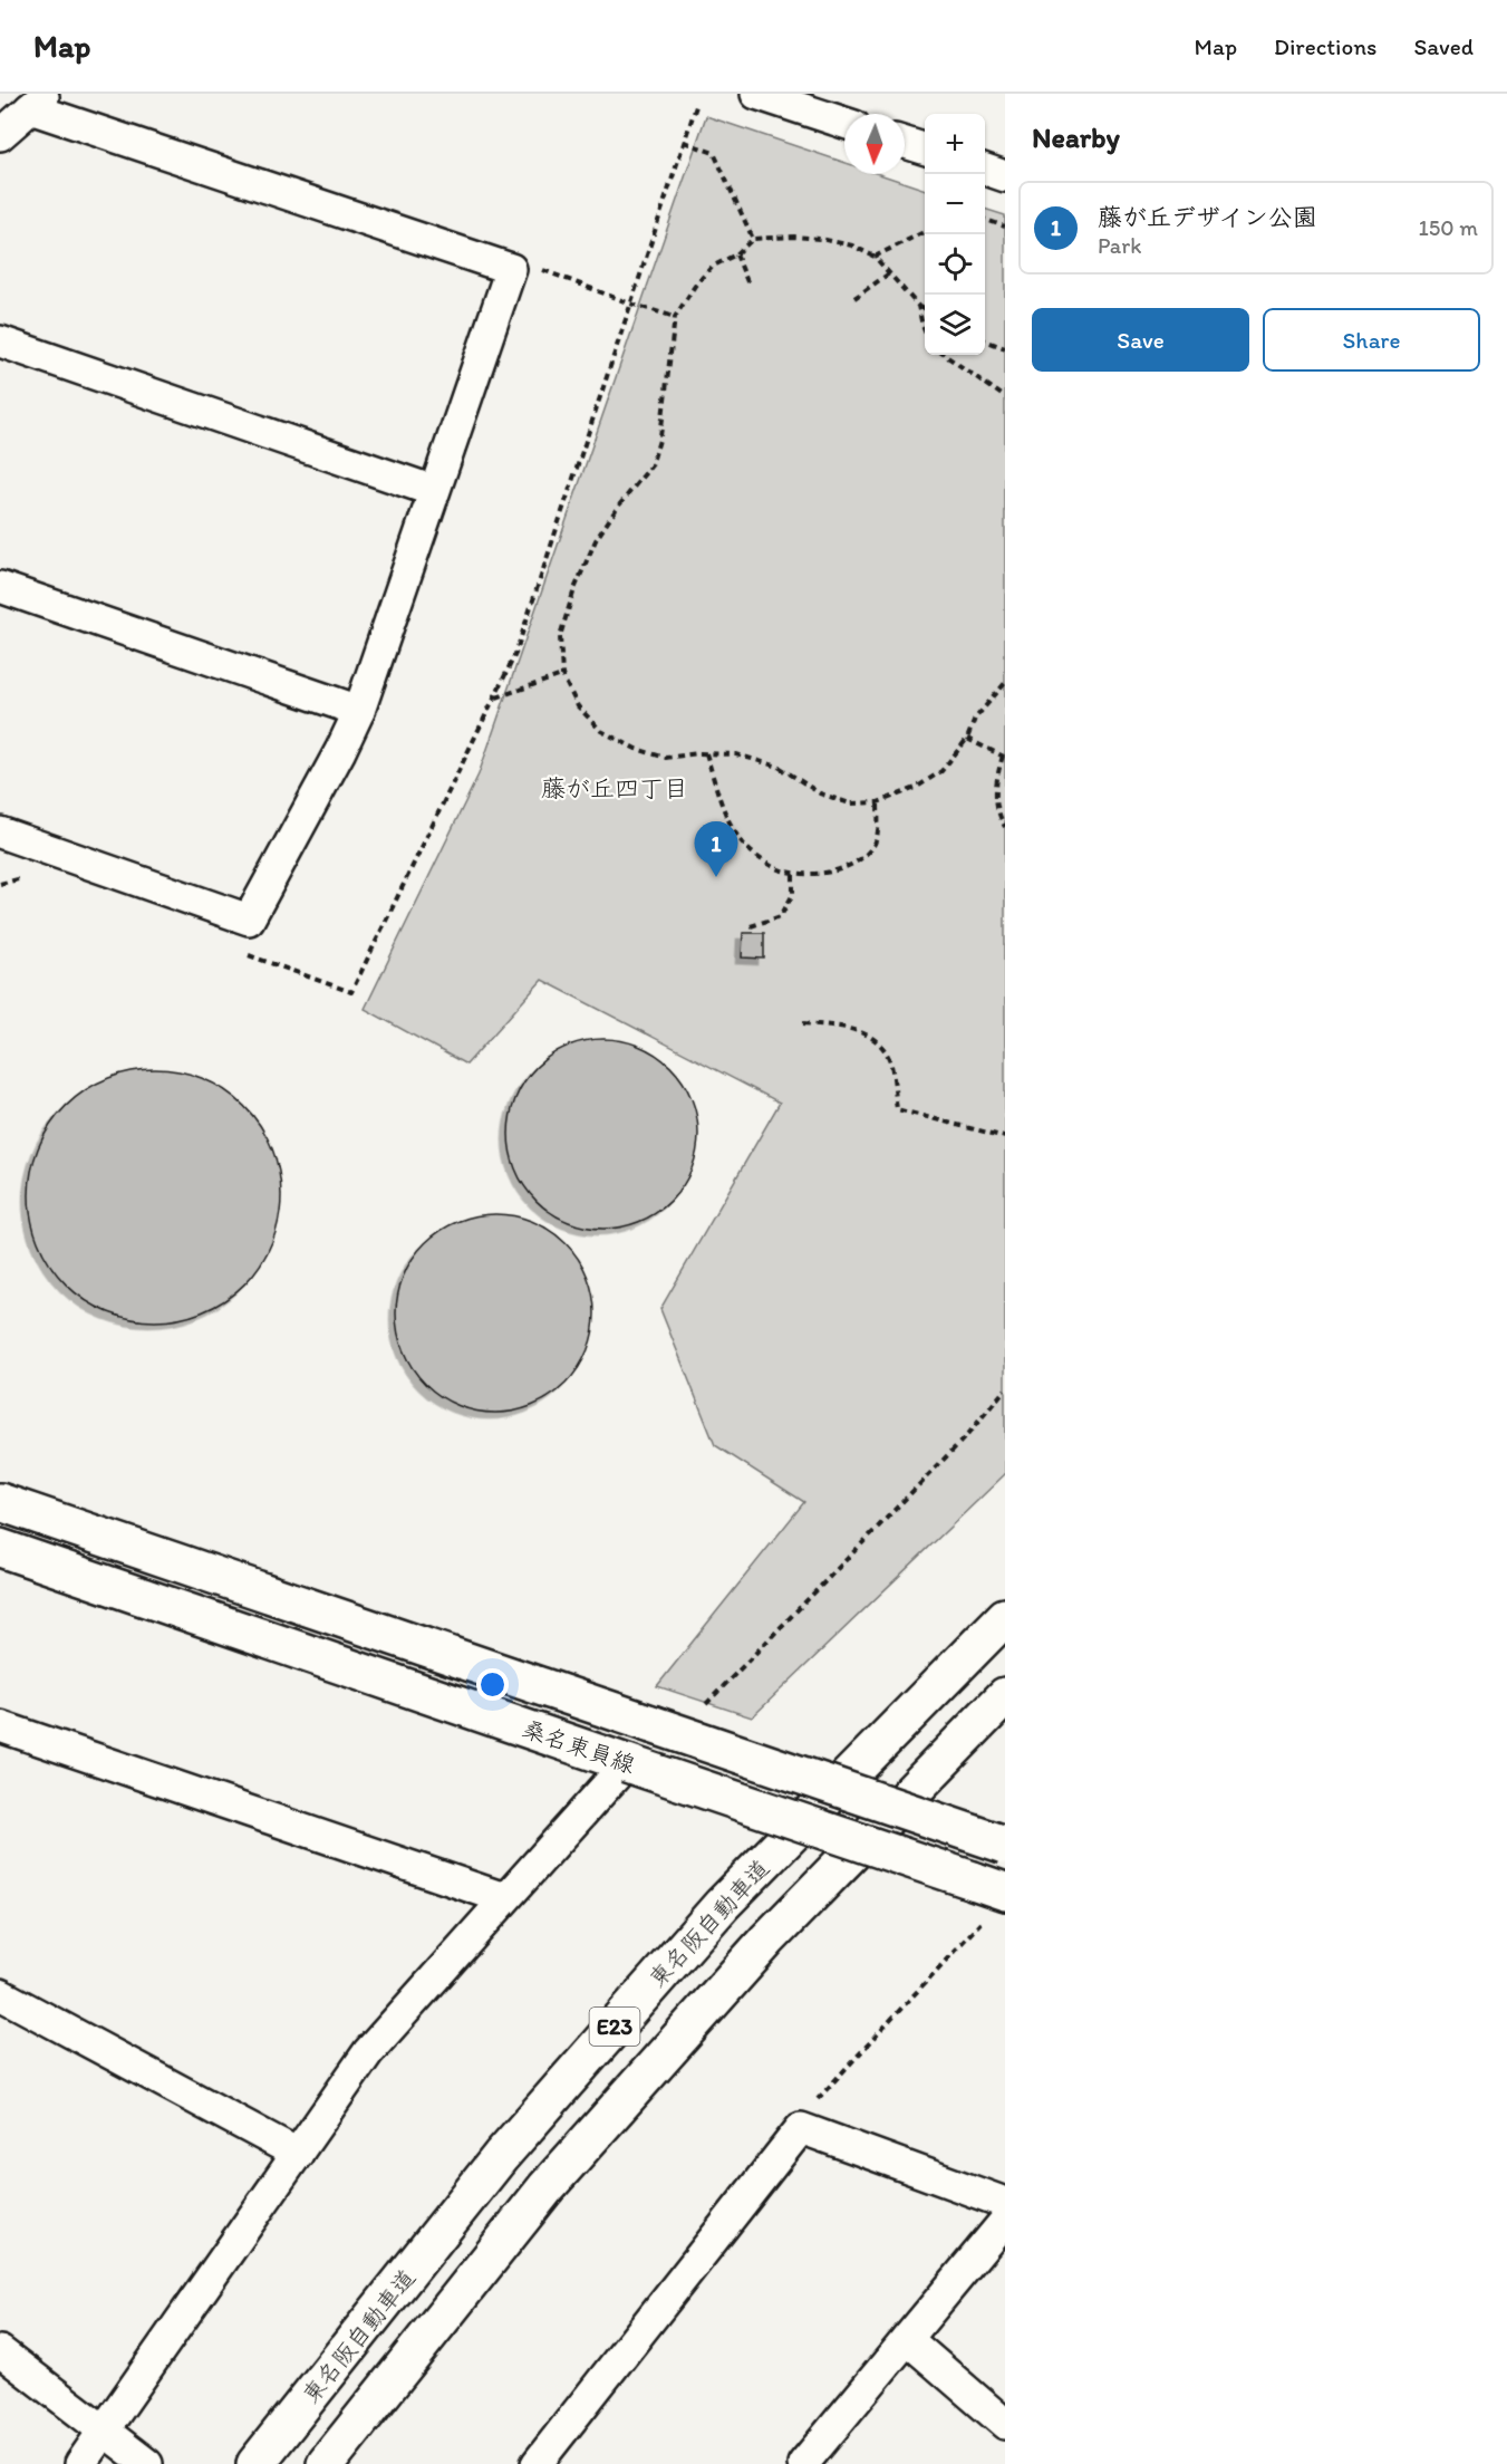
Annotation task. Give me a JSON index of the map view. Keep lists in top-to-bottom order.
{
  "streets": {
    "main road": ["桑名東員線", "東名阪自動車道", "E23"]
  },
  "districts": ["藤が丘四丁目"],
  "north": "bottom",
  "page": {
    "header": "Map",
    "nav": ["Map", "Directions", "Saved"],
    "heading": "Nearby",
    "map_buttons": ["+", "−"],
    "list": [
      {
        "mark": "1",
        "name": "藤が丘デザイン公園",
        "note": "Park",
        "value": "150 m"
      }
    ],
    "buttons": ["Save", "Share"],
    "pins": "1"
  }
}
